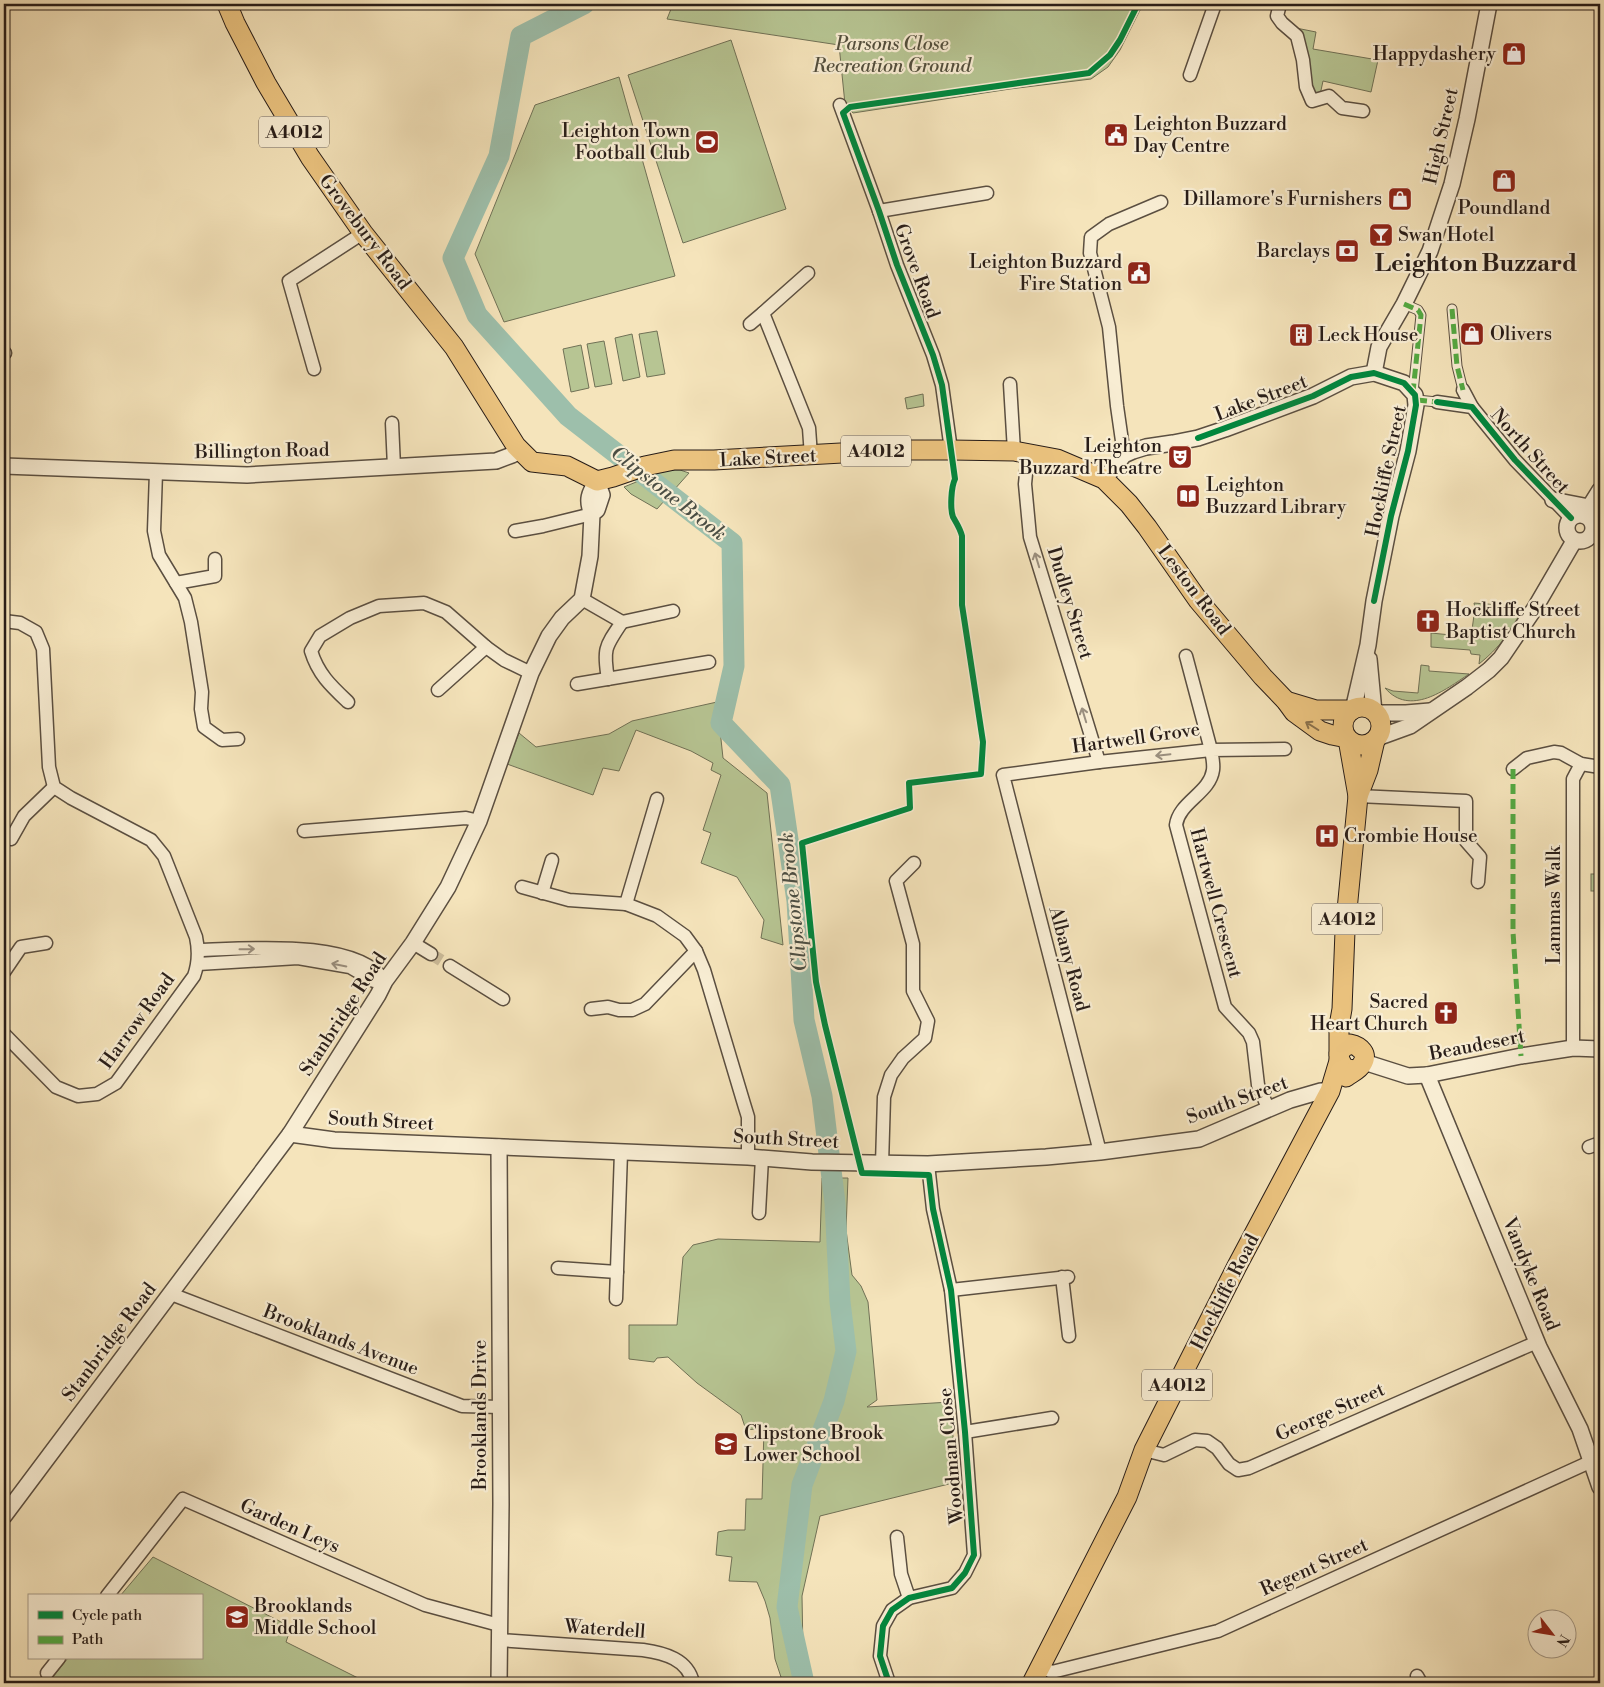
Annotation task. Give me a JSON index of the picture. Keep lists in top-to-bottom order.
{
  "streets": {
    "main road": [
      "A4012",
      "Grovebury Road",
      "Lake Street",
      "Leston Road",
      "Hockliffe Road"
    ],
    "street": [
      "High Street",
      "Grove Road",
      "Billington Road",
      "North Street",
      "Hockliffe Street",
      "Dudley Street",
      "Hartwell Grove",
      "Hartwell Crescent",
      "Lammas Walk",
      "Albany Road",
      "Stanbridge Road",
      "Harrow Road",
      "Beaudesert",
      "South Street",
      "Vandyke Road",
      "Brooklands Avenue",
      "George Street",
      "Brooklands Drive",
      "Woodman Close",
      "Garden Leys",
      "Regent Street",
      "Waterdell"
    ]
  },
  "crossings": [
    ["A4012", "Grovebury Road"],
    ["A4012", "Lake Street"],
    ["A4012", "Billington Road"],
    ["A4012", "Hockliffe Street"],
    ["A4012", "Leston Road"],
    ["A4012", "Beaudesert"],
    ["A4012", "Hockliffe Road"],
    ["High Street", "Lake Street"],
    ["High Street", "Hockliffe Street"],
    ["Grovebury Road", "Billington Road"],
    ["Grove Road", "Lake Street"],
    ["Lake Street", "Hockliffe Street"],
    ["Lake Street", "Leston Road"],
    ["Lake Street", "Dudley Street"],
    ["North Street", "Hockliffe Street"],
    ["Hockliffe Street", "Leston Road"],
    ["Dudley Street", "Hartwell Grove"],
    ["Hartwell Grove", "Hartwell Crescent"],
    ["Hartwell Grove", "Albany Road"],
    ["Hartwell Crescent", "South Street"],
    ["Lammas Walk", "Beaudesert"],
    ["Albany Road", "South Street"],
    ["Stanbridge Road", "Harrow Road"],
    ["Stanbridge Road", "South Street"],
    ["Stanbridge Road", "Brooklands Avenue"],
    ["Beaudesert", "Vandyke Road"],
    ["Beaudesert", "Hockliffe Road"],
    ["South Street", "Hockliffe Road"],
    ["South Street", "Brooklands Drive"],
    ["South Street", "Woodman Close"],
    ["Vandyke Road", "George Street"],
    ["Vandyke Road", "Regent Street"],
    ["Hockliffe Road", "George Street"],
    ["Hockliffe Road", "Regent Street"],
    ["Brooklands Avenue", "Brooklands Drive"],
    ["Brooklands Drive", "Garden Leys"],
    ["Brooklands Drive", "Waterdell"],
    ["Garden Leys", "Waterdell"]
  ],
  "one_way": ["Dudley Street", "Hartwell Grove"],
  "districts": ["Leighton Buzzard"],
  "water": ["Clipstone Brook"],
  "parks": ["Parsons Close Recreation Ground"],
  "places": {
    "shop": [
      "Happydashery",
      "Poundland",
      "Dillamore's Furnishers",
      "Olivers"
    ],
    "public building": ["Leighton Buzzard Day Centre", "Leighton Buzzard Fire Station"],
    "sports": ["Leighton Town Football Club"],
    "bar": ["Swan Hotel"],
    "bank": ["Barclays"],
    "building": ["Leck House"],
    "theatre": ["Leighton Buzzard Theatre"],
    "library": ["Leighton Buzzard Library"],
    "church": ["Hockliffe Street Baptist Church", "Sacred Heart Church"],
    "hospital": ["Crombie House"],
    "school or university": ["Clipstone Brook Lower School", "Brooklands Middle School"]
  },
  "legend": ["Cycle path", "Path"],
  "north": "bottom right"
}
